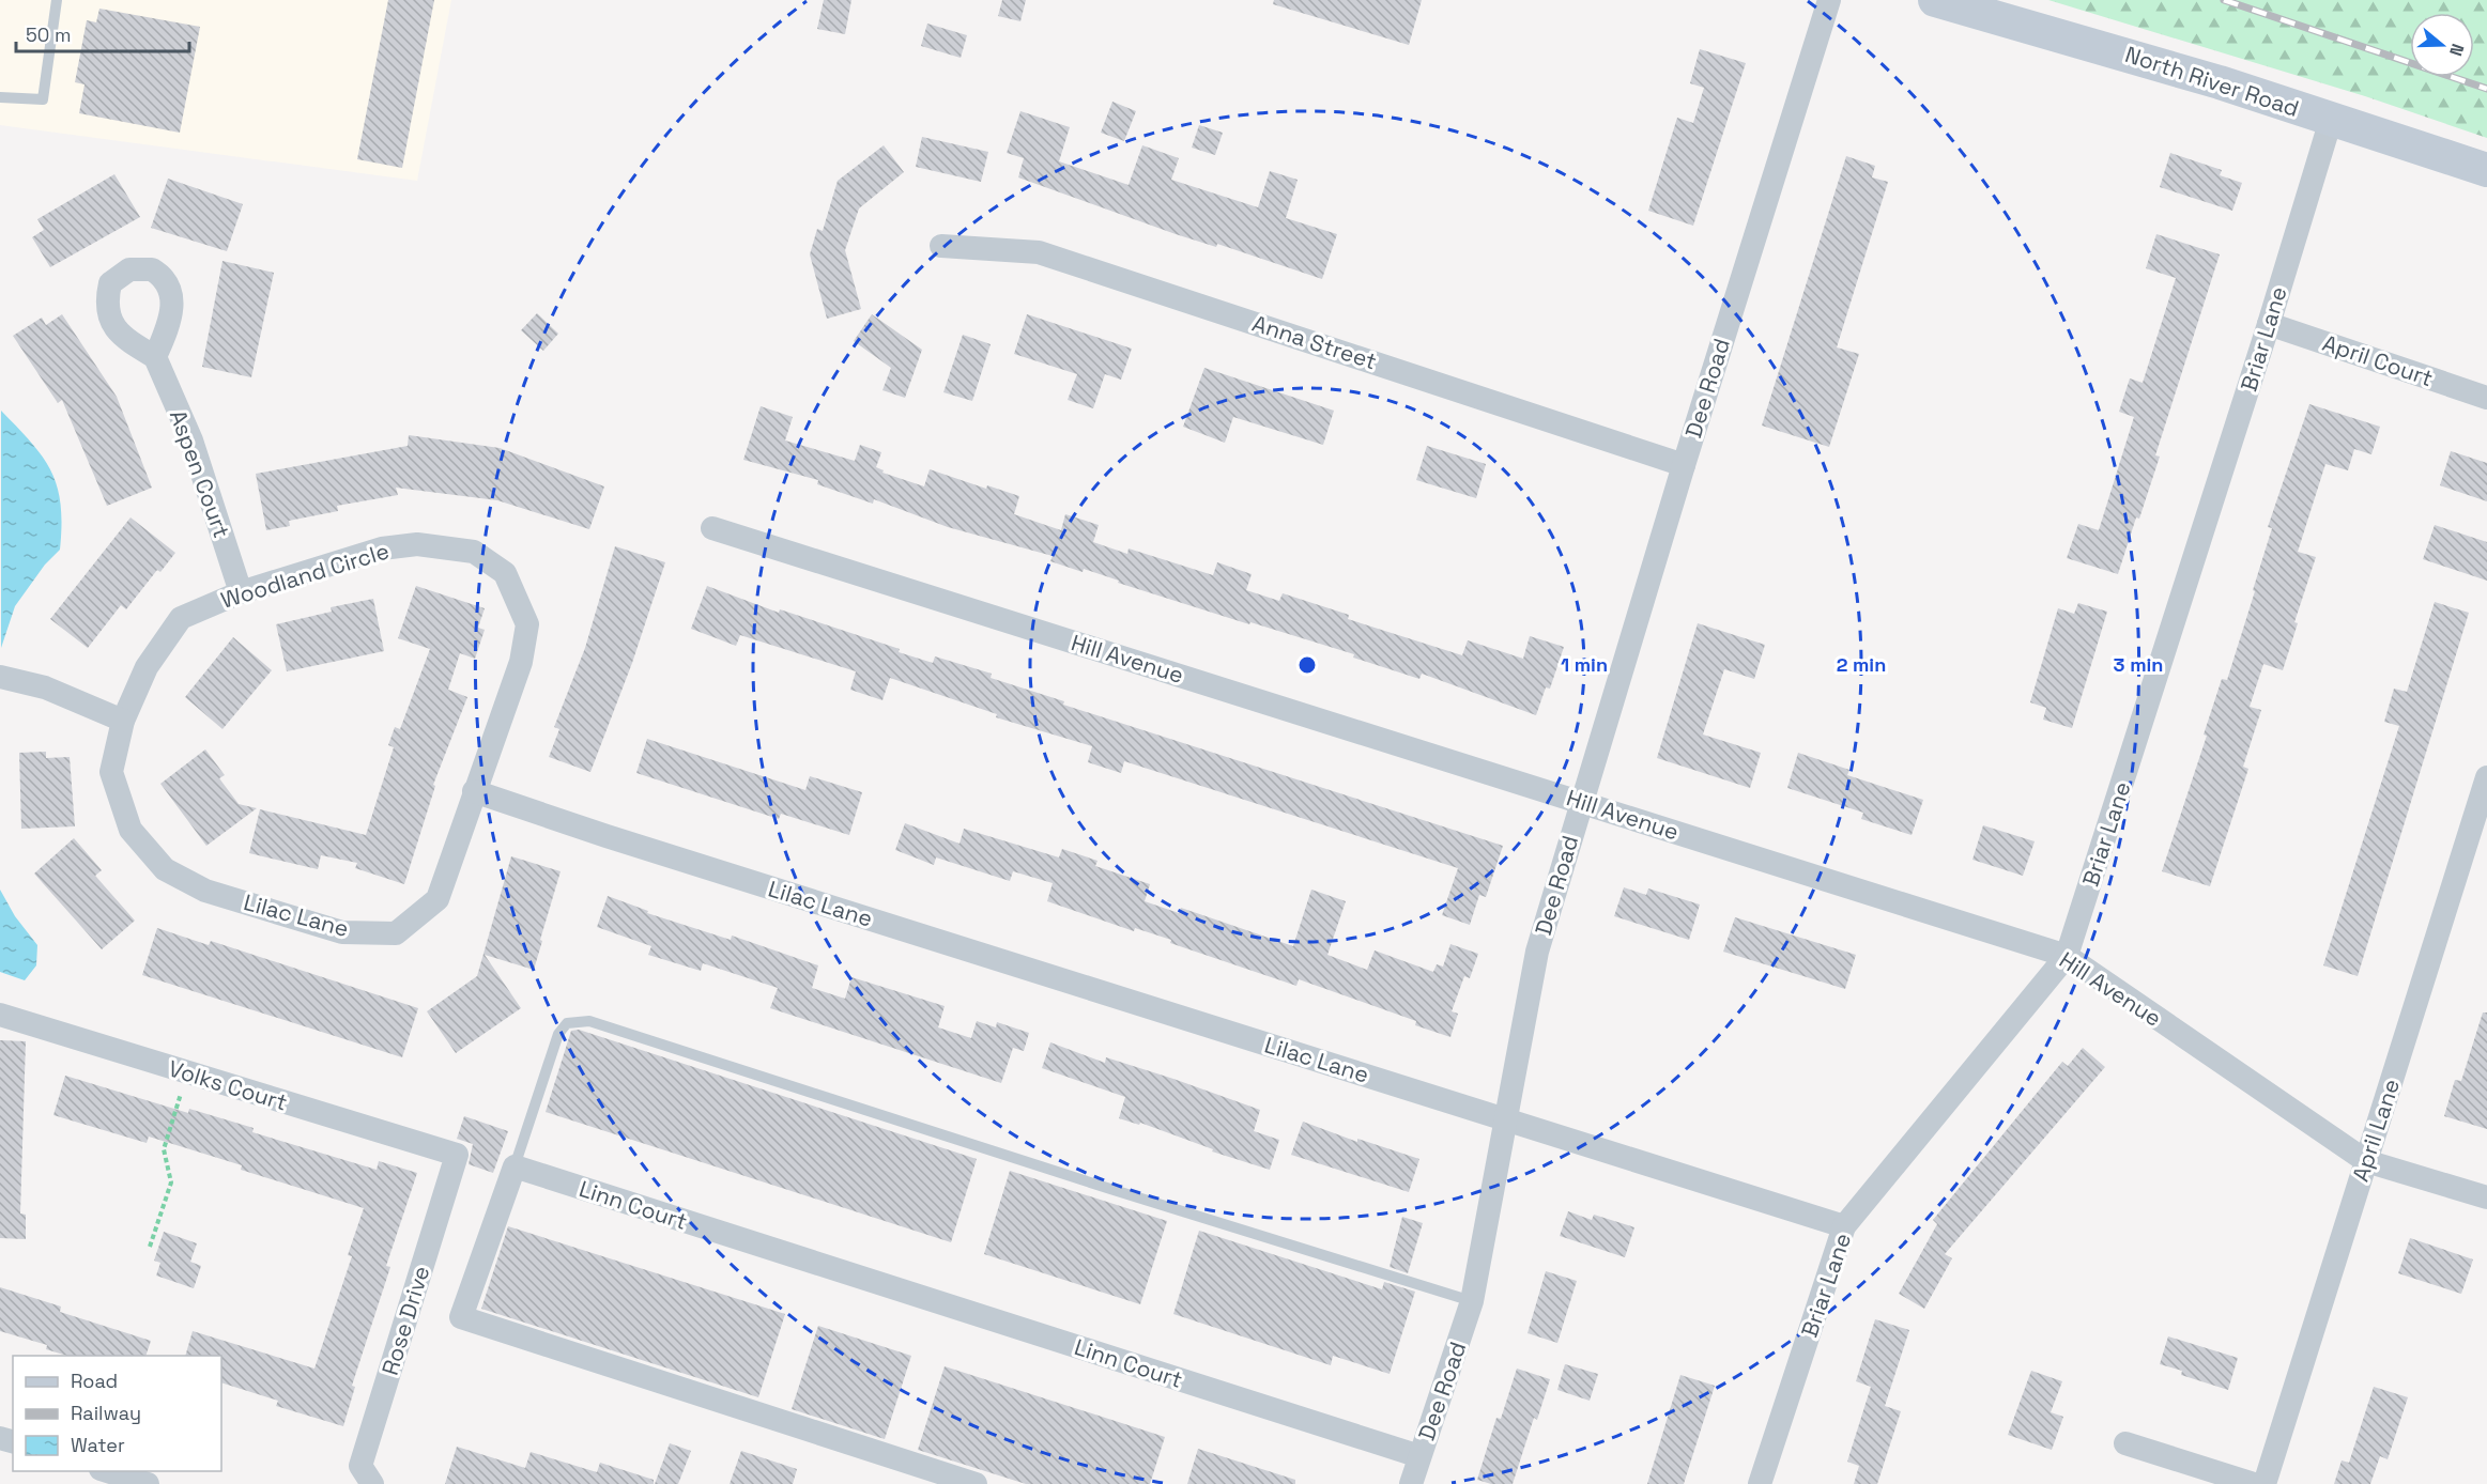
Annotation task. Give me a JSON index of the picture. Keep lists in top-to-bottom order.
{
  "streets": {
    "main road": ["North River Road"],
    "street": [
      "Briar Lane",
      "Anna Street",
      "April Court",
      "Dee Road",
      "Aspen Court",
      "Woodland Circle",
      "Hill Avenue",
      "Lilac Lane",
      "Volks Court",
      "April Lane",
      "Linn Court",
      "Rose Drive"
    ]
  },
  "crossings": [
    ["North River Road", "Briar Lane"],
    ["Briar Lane", "April Court"],
    ["Briar Lane", "Hill Avenue"],
    ["Briar Lane", "Lilac Lane"],
    ["Anna Street", "Dee Road"],
    ["Dee Road", "Hill Avenue"],
    ["Dee Road", "Lilac Lane"],
    ["Dee Road", "Linn Court"],
    ["Aspen Court", "Woodland Circle"],
    ["Woodland Circle", "Lilac Lane"],
    ["Hill Avenue", "April Lane"],
    ["Volks Court", "Rose Drive"]
  ],
  "legend": ["Road", "Railway", "Water"],
  "scale_bar": "50 m",
  "north": "right",
  "rings": ["1 min", "2 min", "3 min"]
}
